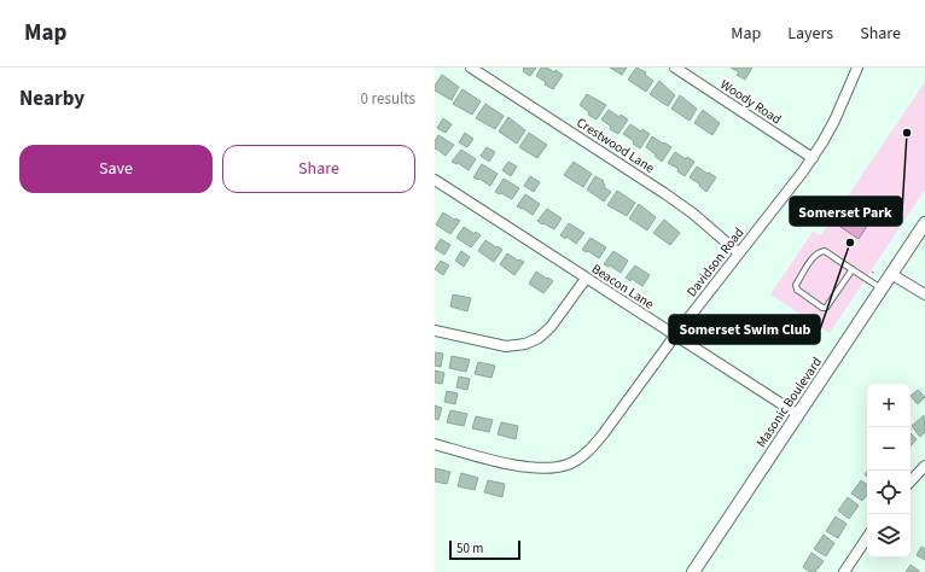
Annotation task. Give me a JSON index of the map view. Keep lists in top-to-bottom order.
{
  "streets": {
    "street": [
      "Woody Road",
      "Crestwood Lane",
      "Davidson Road",
      "Beacon Lane",
      "Masonic Boulevard"
    ]
  },
  "crossings": [
    ["Woody Road", "Davidson Road"],
    ["Crestwood Lane", "Davidson Road"],
    ["Davidson Road", "Beacon Lane"],
    ["Beacon Lane", "Masonic Boulevard"]
  ],
  "places": ["Somerset Park", "Somerset Swim Club"],
  "scale_bar": "50 m",
  "page": {
    "header": "Map",
    "nav": ["Map", "Layers", "Share"],
    "heading": ["Nearby", "0 results"],
    "buttons": ["Save", "Share"],
    "map_buttons": ["+", "−"],
    "scale": "50 m"
  }
}
